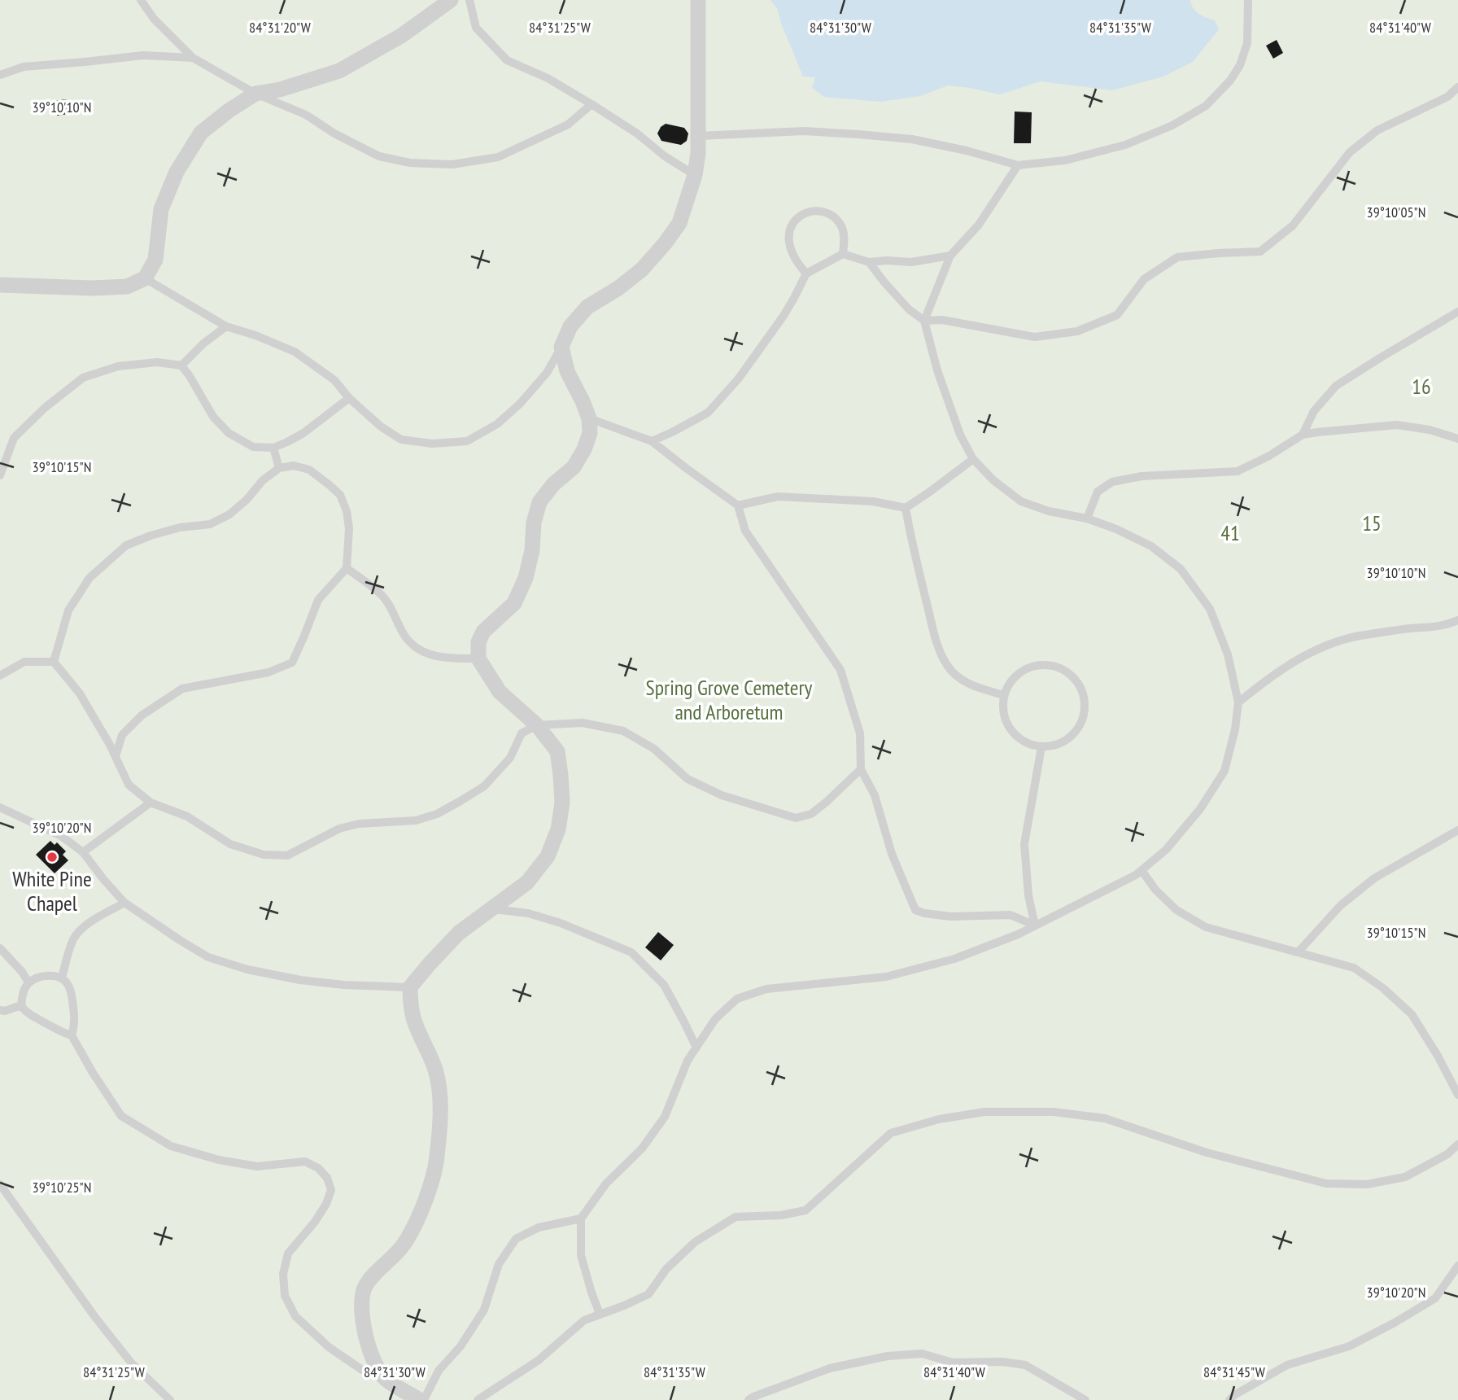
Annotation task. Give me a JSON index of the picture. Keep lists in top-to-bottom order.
{
  "parks": [
    "16",
    "15",
    "41",
    "Spring Grove Cemetery and Arboretum"
  ],
  "places": ["White Pine Chapel"],
  "coordinates": [
    "84°31'20\"W",
    "84°31'25\"W",
    "84°31'30\"W",
    "84°31'35\"W",
    "84°31'40\"W",
    "39°10'10\"N",
    "39°10'05\"N",
    "39°10'15\"N",
    "39°10'20\"N",
    "39°10'25\"N",
    "84°31'45\"W"
  ]
}
